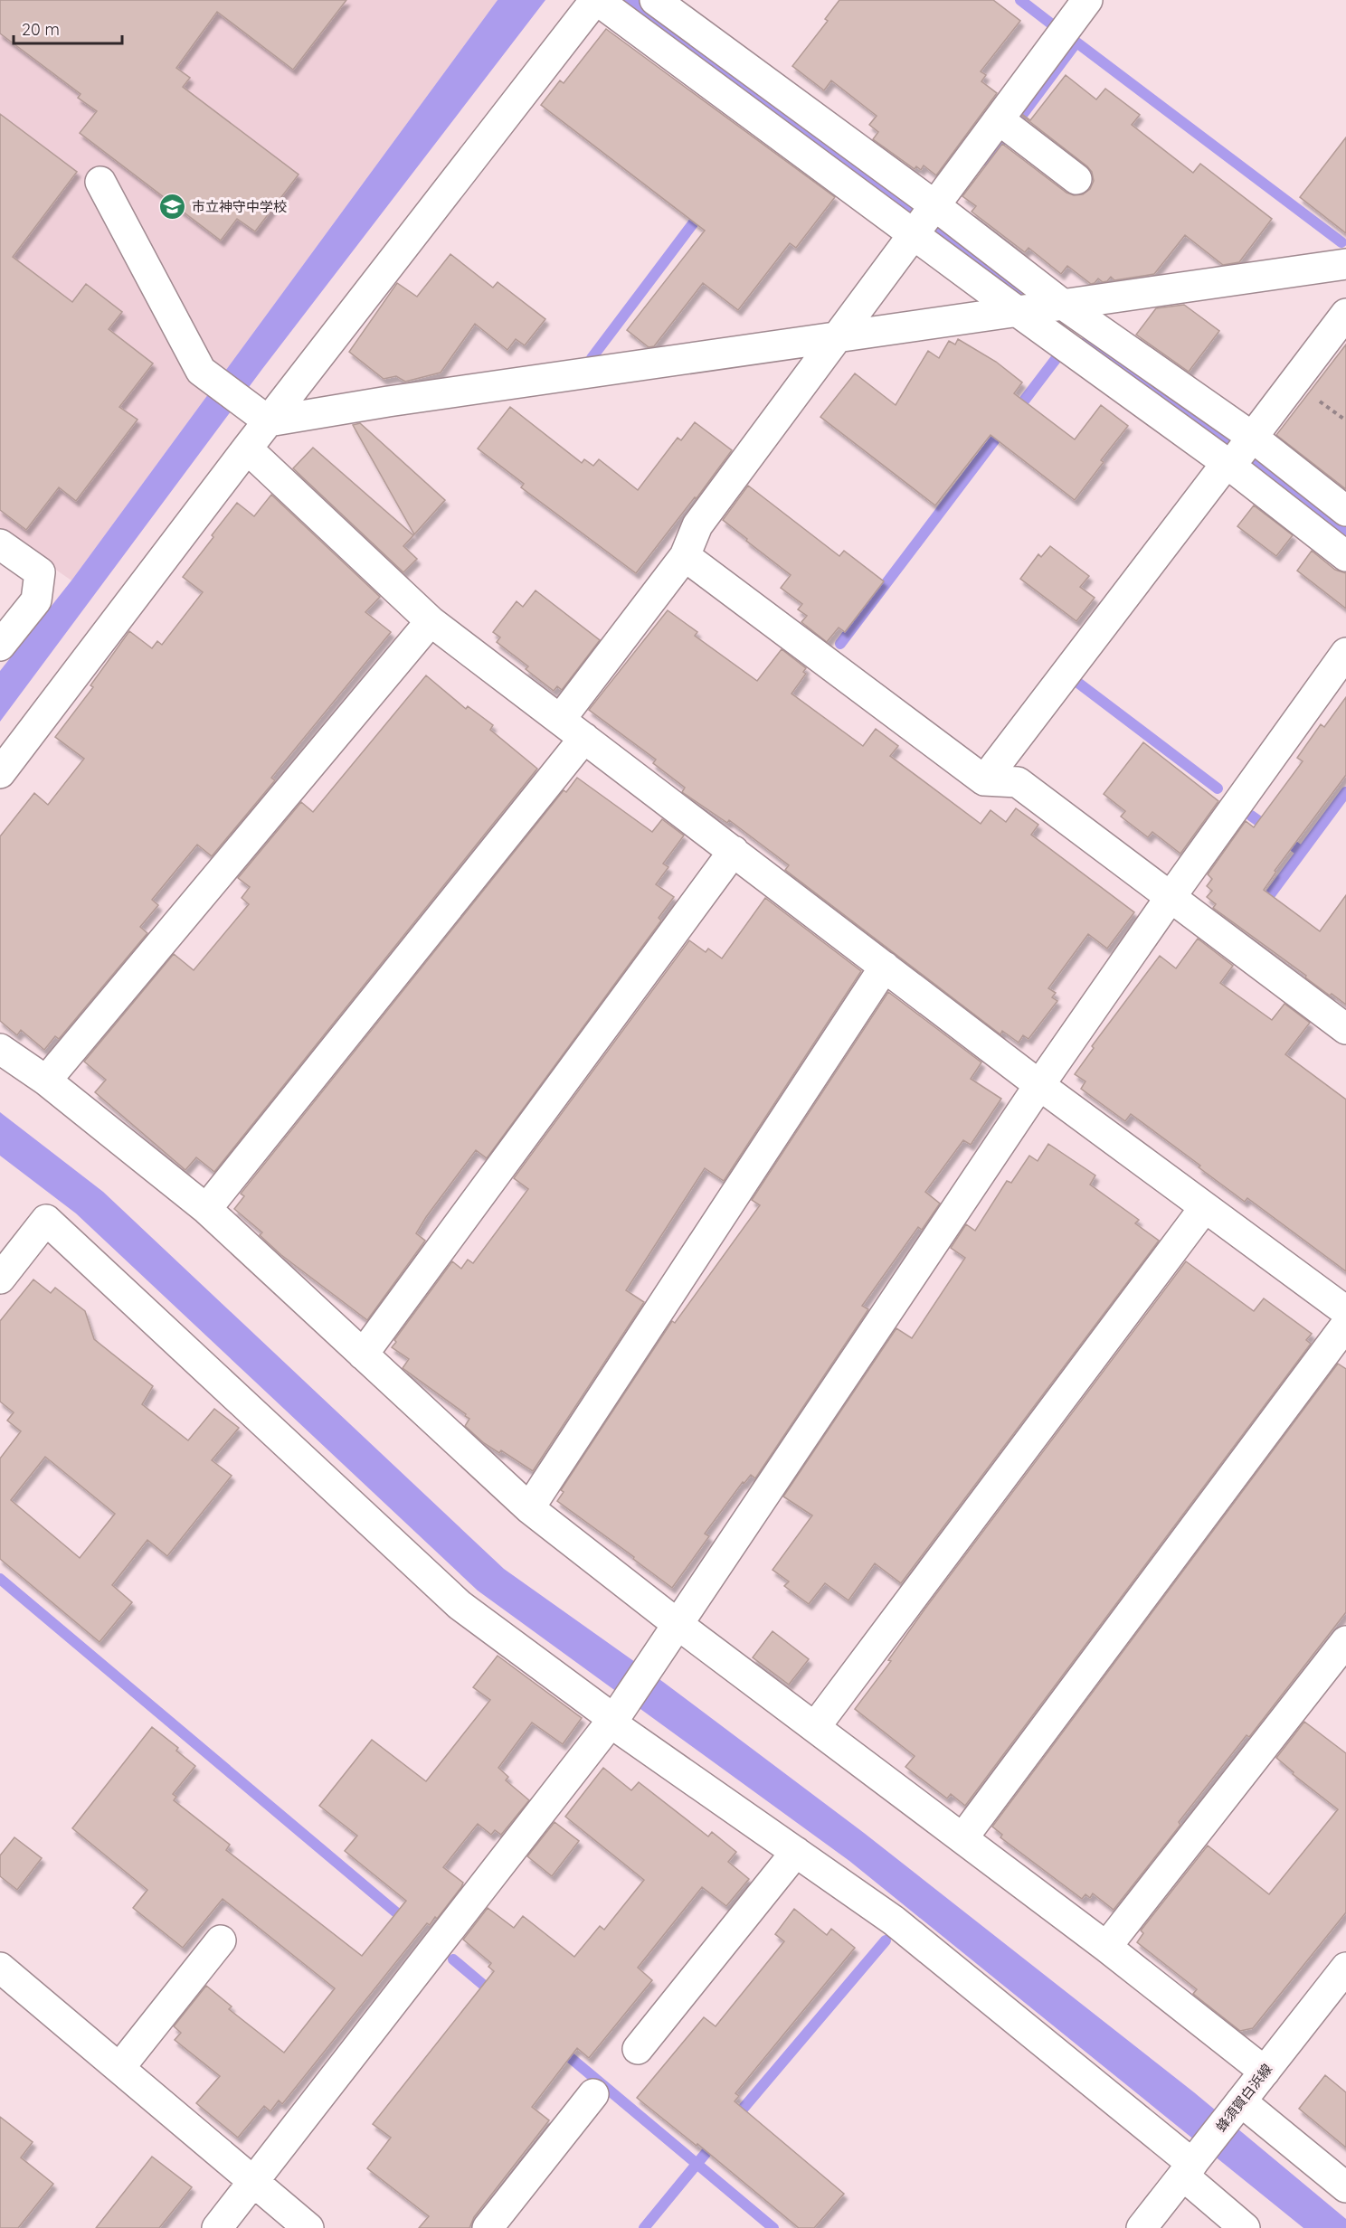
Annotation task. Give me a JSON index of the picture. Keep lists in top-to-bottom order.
{
  "streets": {
    "street": ["蜂須賀白浜線"]
  },
  "places": {
    "school or university": ["市立神守中学校"]
  },
  "scale_bar": "20 m"
}
